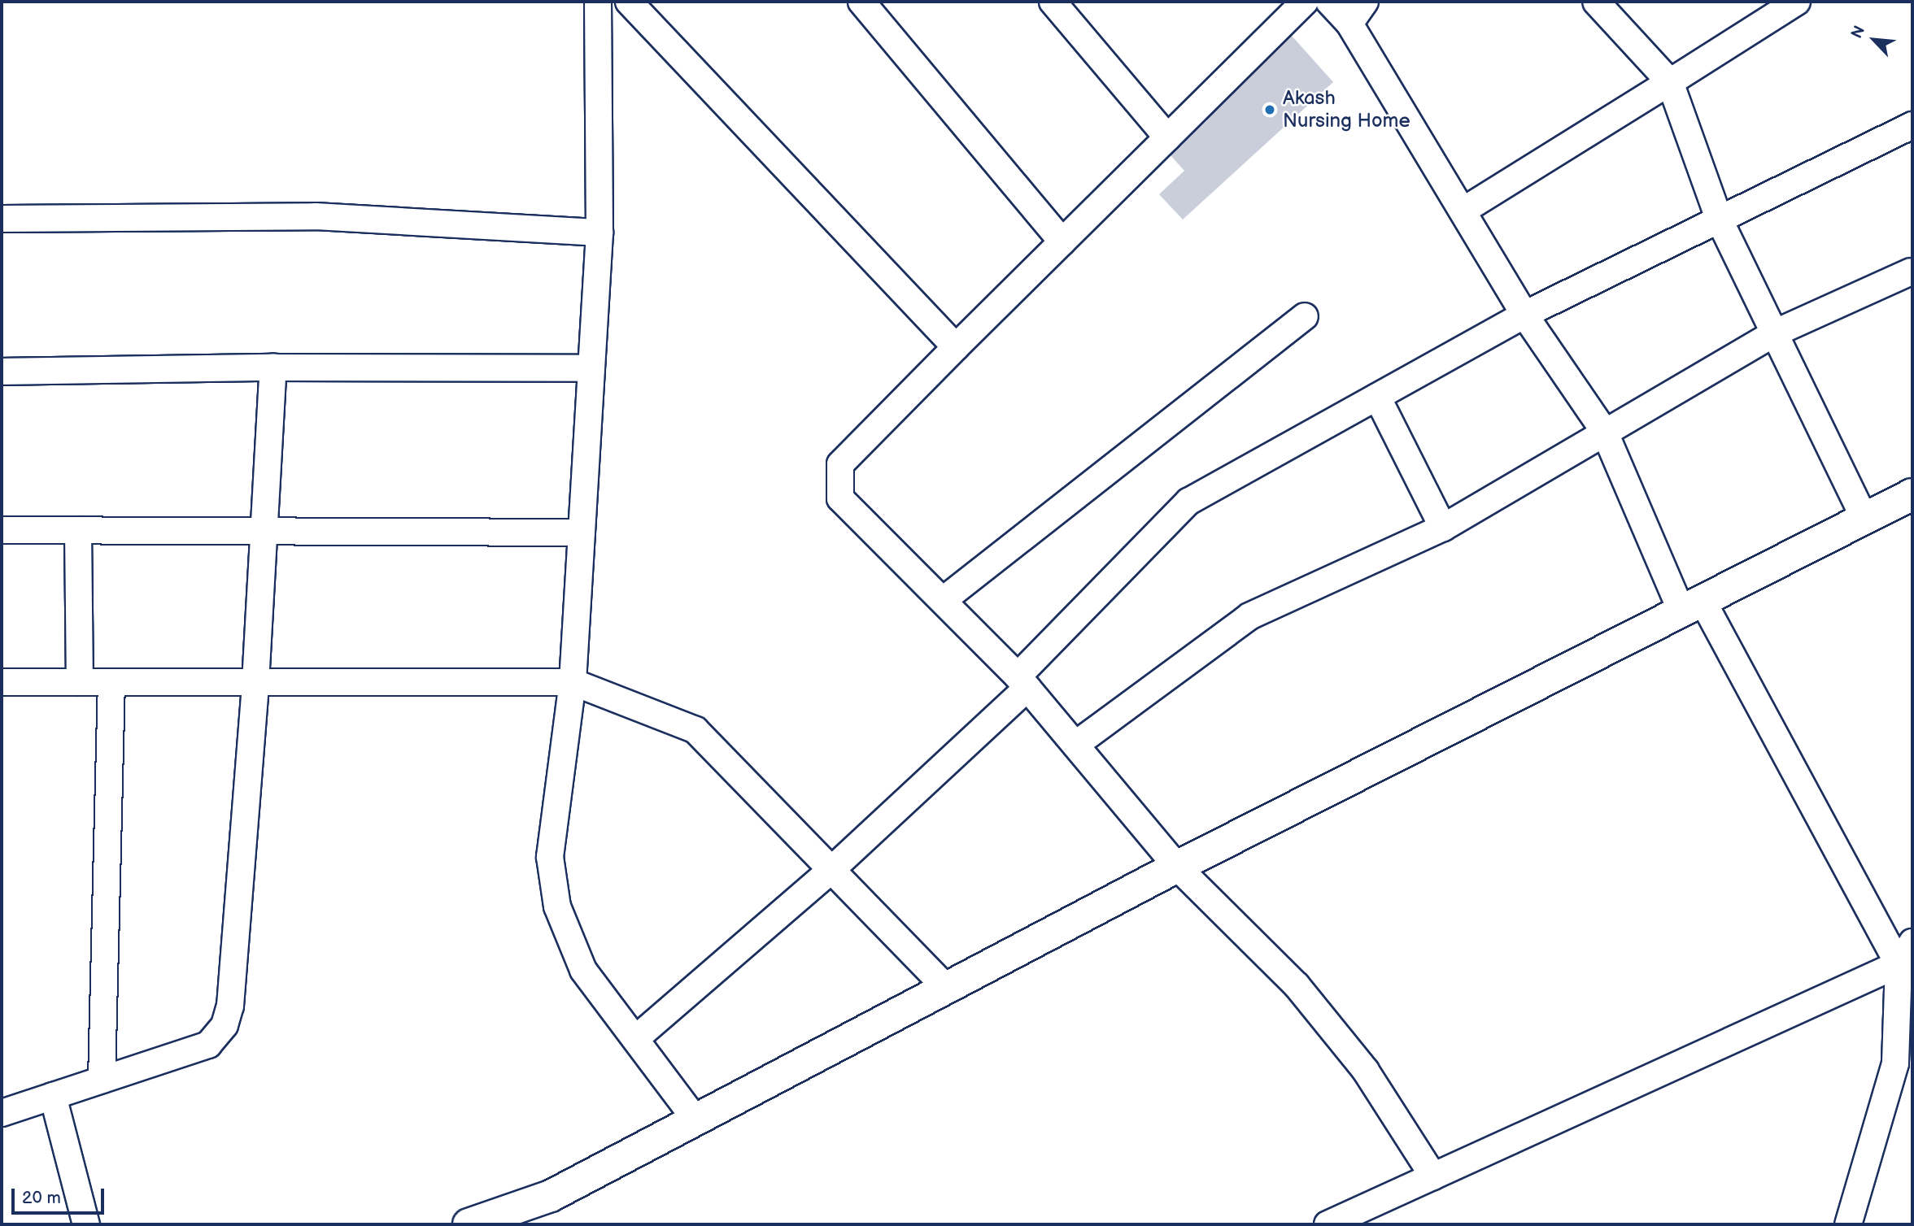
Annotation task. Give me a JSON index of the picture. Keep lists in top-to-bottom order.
{
  "places": ["Akash Nursing Home"],
  "scale_bar": "20 m",
  "north": "top left"
}
